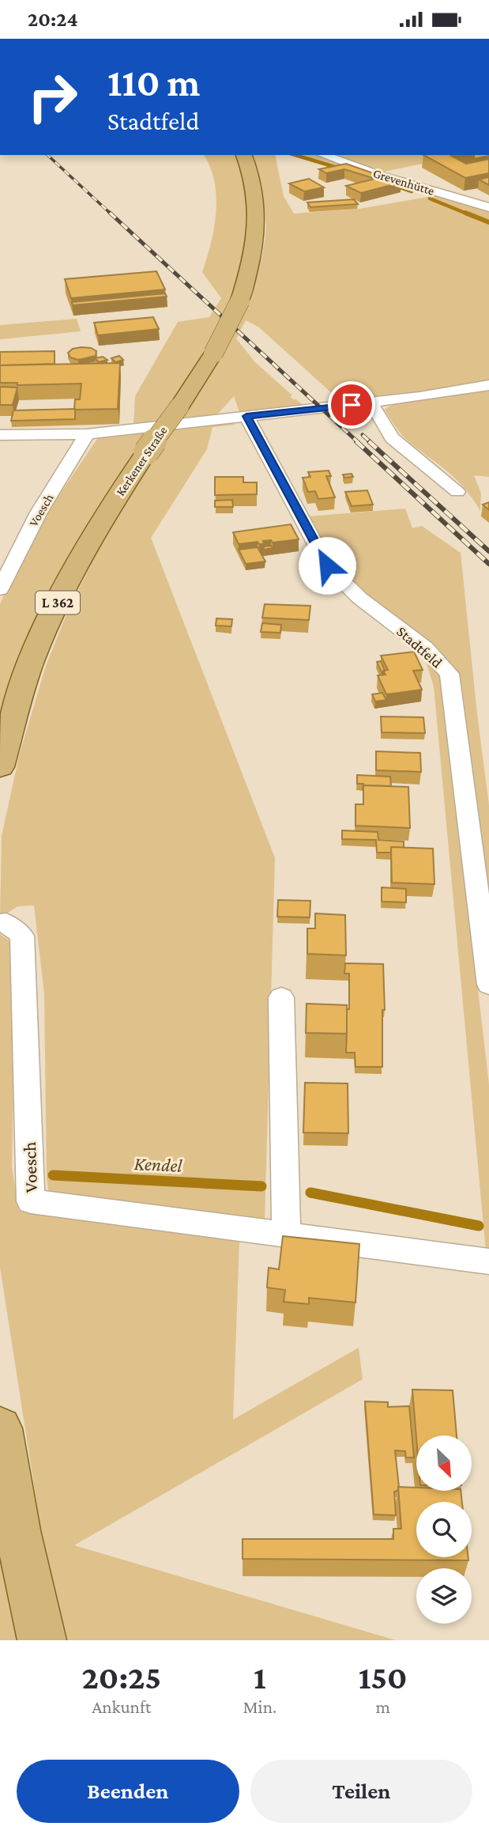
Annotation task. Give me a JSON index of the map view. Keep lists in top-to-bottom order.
{
  "streets": {
    "main road": ["Kerkener Straße", "L 362"],
    "street": ["Grevenhütte", "Voesch", "Stadtfeld"]
  },
  "water": ["Kendel"],
  "north": "bottom right",
  "page": {
    "status": "20:24",
    "turn": ["110 m", "Stadtfeld"],
    "eta": [
      "20:25",
      "Ankunft",
      "1",
      "Min.",
      "150",
      "m"
    ],
    "buttons": ["Beenden", "Teilen"]
  }
}
